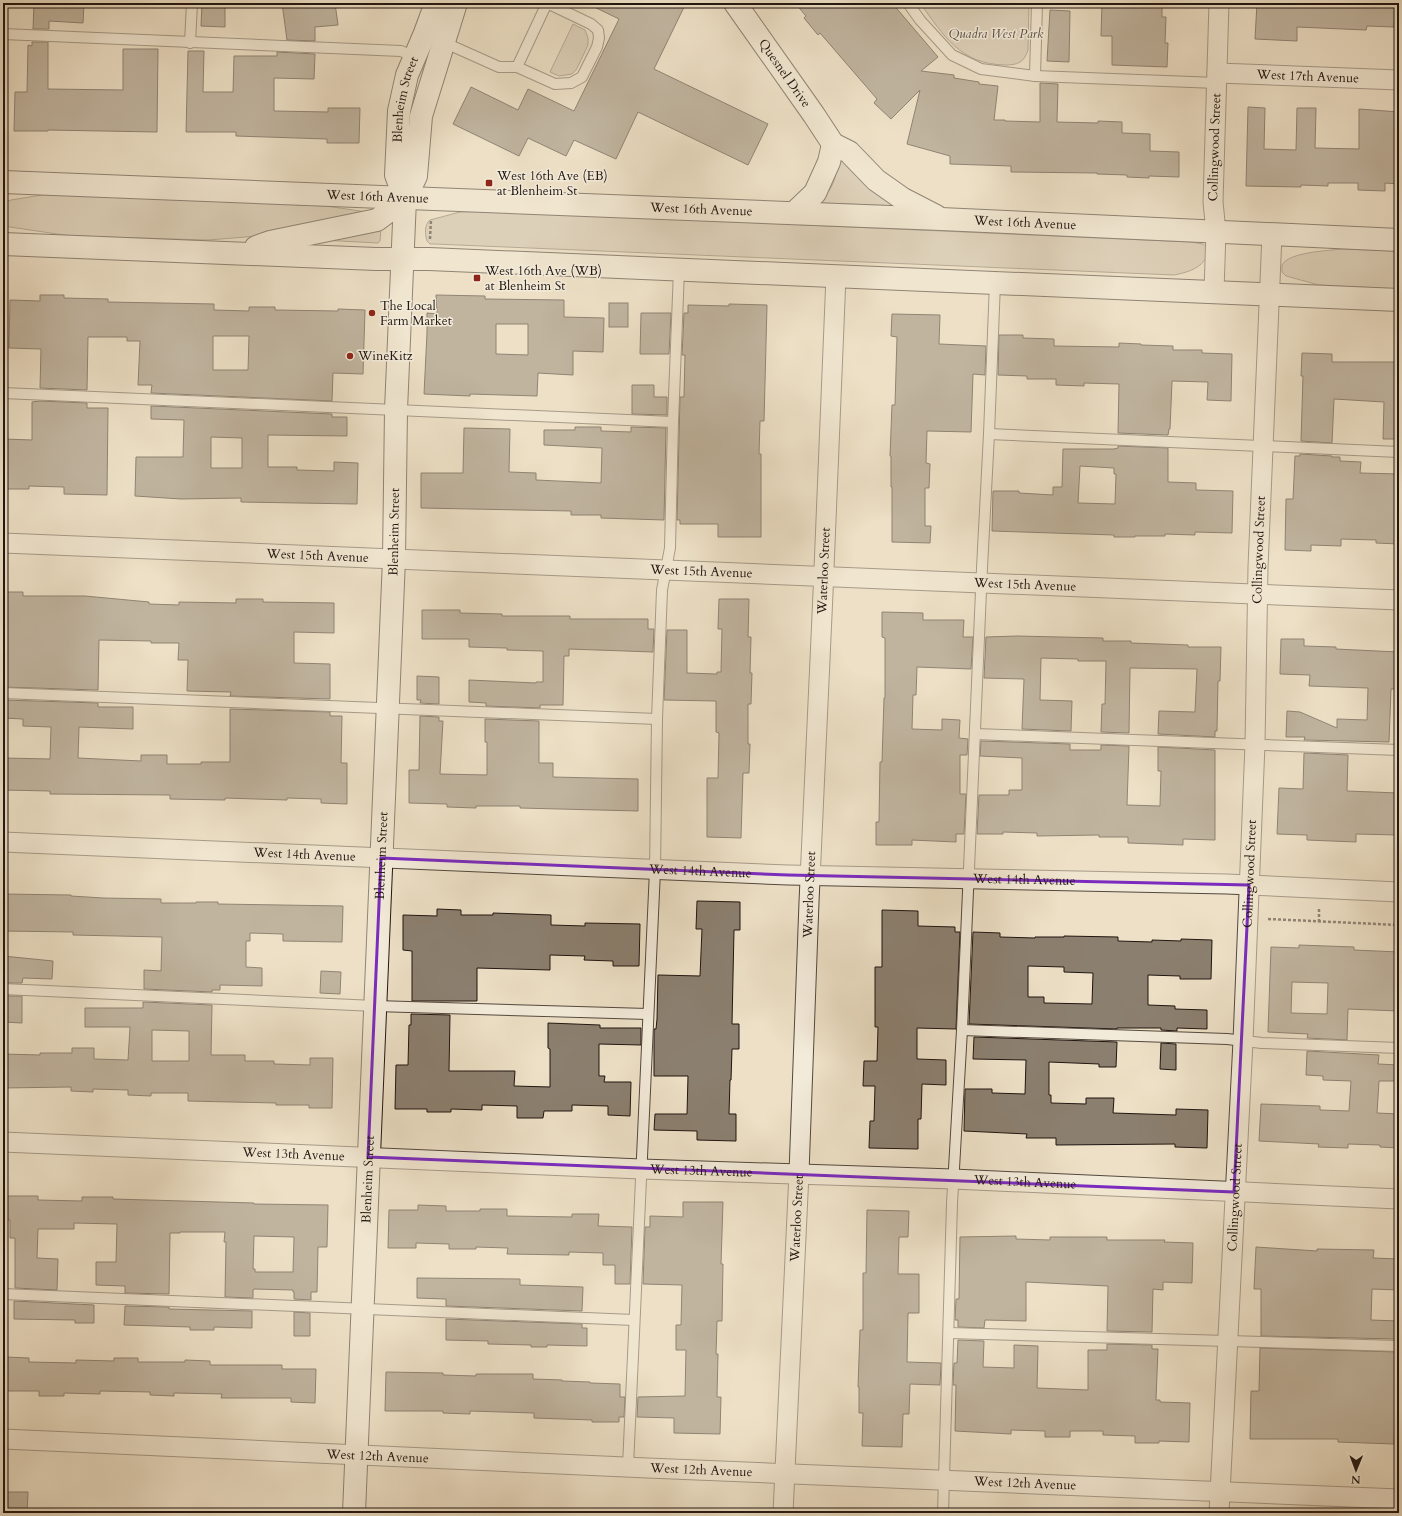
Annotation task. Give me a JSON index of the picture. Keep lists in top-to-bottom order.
{
  "streets": {
    "main road": ["Quesnel Drive", "Blenheim Street", "West 16th Avenue"],
    "street": [
      "West 17th Avenue",
      "Collingwood Street",
      "West 15th Avenue",
      "Waterloo Street",
      "West 14th Avenue",
      "West 13th Avenue",
      "West 12th Avenue"
    ]
  },
  "crossings": [
    ["Quesnel Drive", "West 16th Avenue"],
    ["West 17th Avenue", "Collingwood Street"],
    ["Blenheim Street", "West 16th Avenue"],
    ["Blenheim Street", "West 15th Avenue"],
    ["Blenheim Street", "West 14th Avenue"],
    ["Blenheim Street", "West 13th Avenue"],
    ["Blenheim Street", "West 12th Avenue"],
    ["Collingwood Street", "West 16th Avenue"],
    ["Collingwood Street", "West 15th Avenue"],
    ["Collingwood Street", "West 14th Avenue"],
    ["Collingwood Street", "West 13th Avenue"],
    ["Collingwood Street", "West 12th Avenue"],
    ["West 15th Avenue", "Waterloo Street"],
    ["Waterloo Street", "West 14th Avenue"],
    ["Waterloo Street", "West 13th Avenue"],
    ["Waterloo Street", "West 12th Avenue"]
  ],
  "parks": ["Quadra West Park"],
  "places": {
    "transit": ["West 16th Ave (EB) at Blenheim St", "West 16th Ave (WB) at Blenheim St"],
    "other": ["The Local Farm Market", "WineKitz"]
  },
  "north": "bottom"
}
